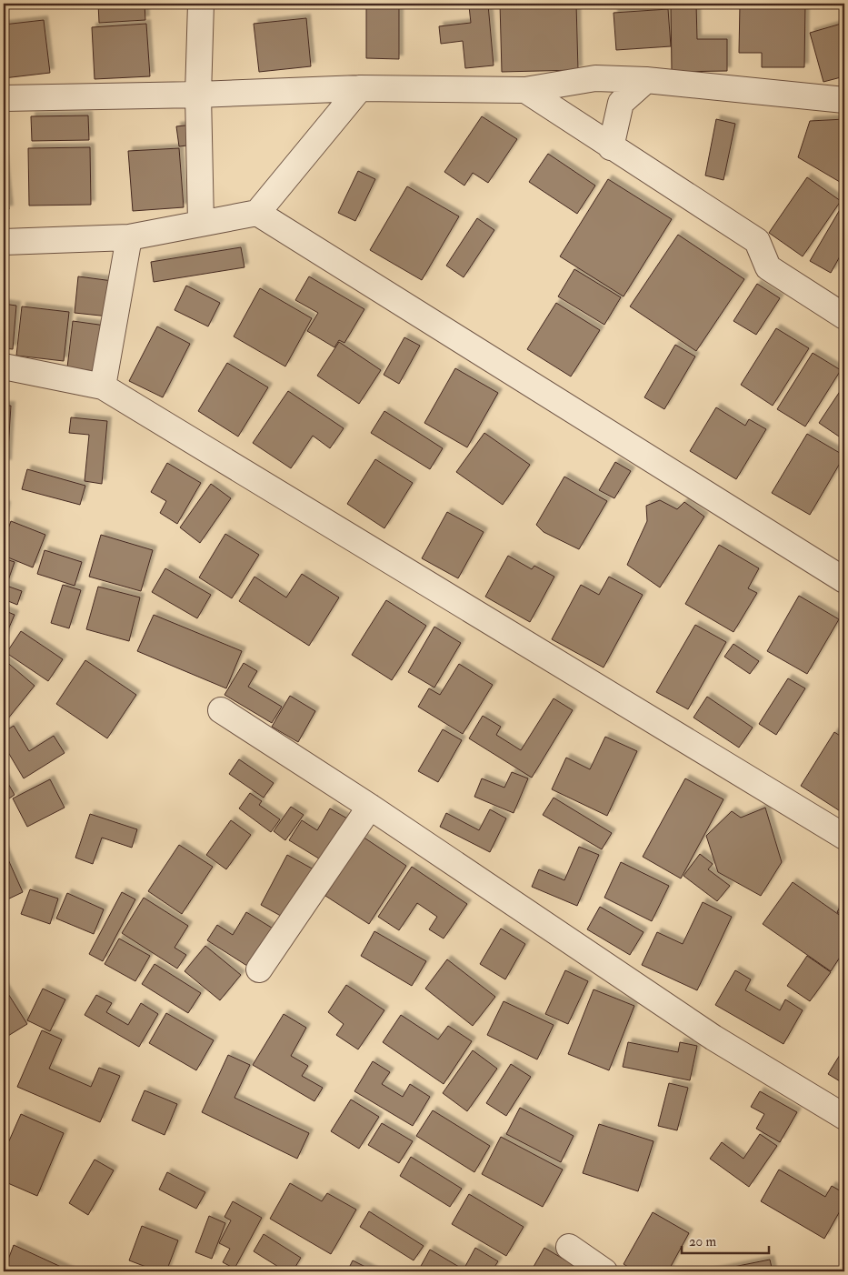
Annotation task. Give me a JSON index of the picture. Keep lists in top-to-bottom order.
{
  "scale_bar": "20 m"
}
